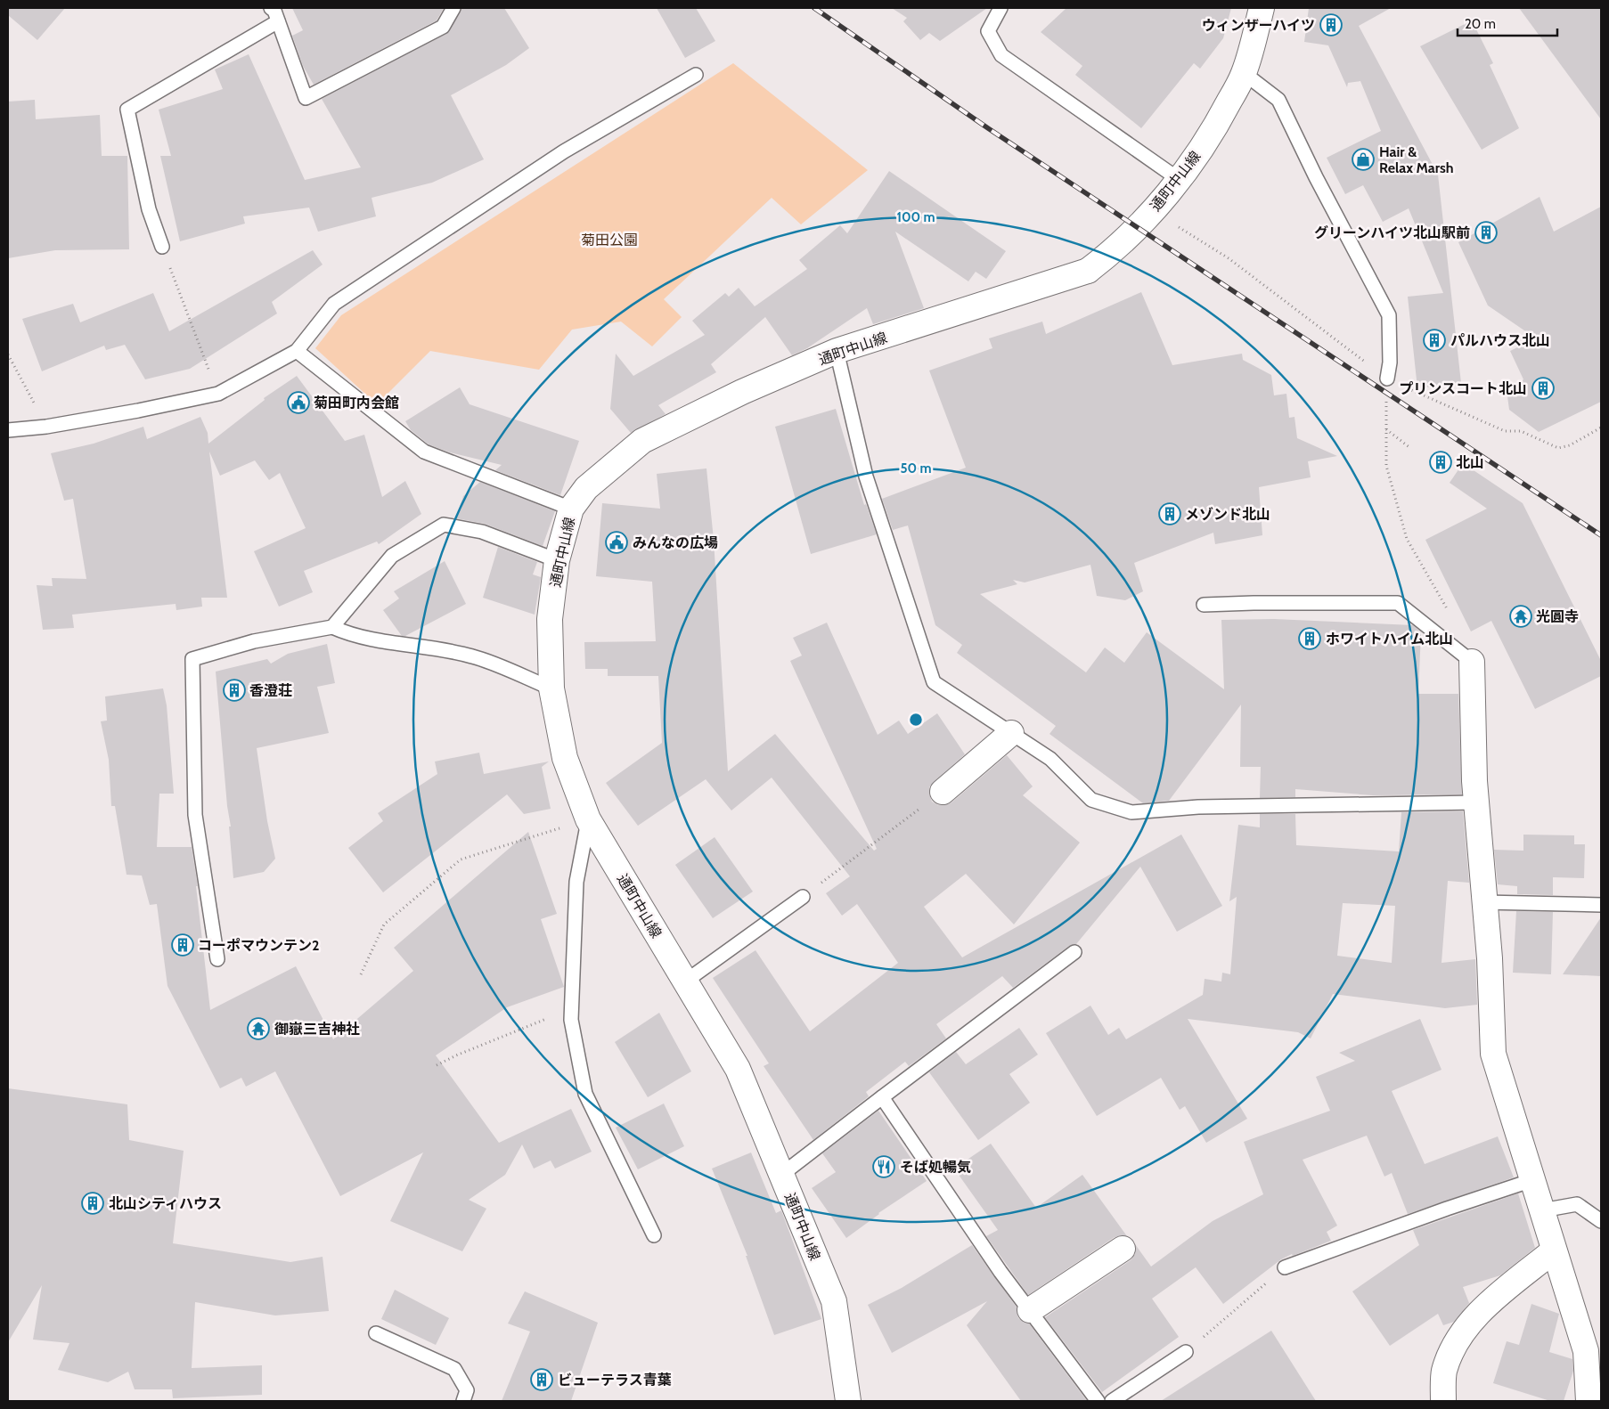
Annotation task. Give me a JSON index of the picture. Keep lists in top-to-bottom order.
{
  "streets": {
    "street": ["通町中山線"]
  },
  "parks": ["菊田公園"],
  "places": {
    "building": [
      "ウィンザーハイツ",
      "グリーンハイツ北山駅前",
      "パルハウス北山",
      "プリンスコート北山",
      "北山",
      "メゾンド北山",
      "ホワイトハイム北山",
      "香澄荘",
      "コーポマウンテン2",
      "北山シティハウス",
      "ビューテラス青葉"
    ],
    "shop": ["Hair & Relax Marsh"],
    "public building": ["菊田町内会館", "みんなの広場"],
    "temple": ["光圓寺", "御嶽三吉神社"],
    "restaurant": ["そば処暢気"]
  },
  "scale_bar": "20 m",
  "rings": ["100 m", "50 m"]
}
